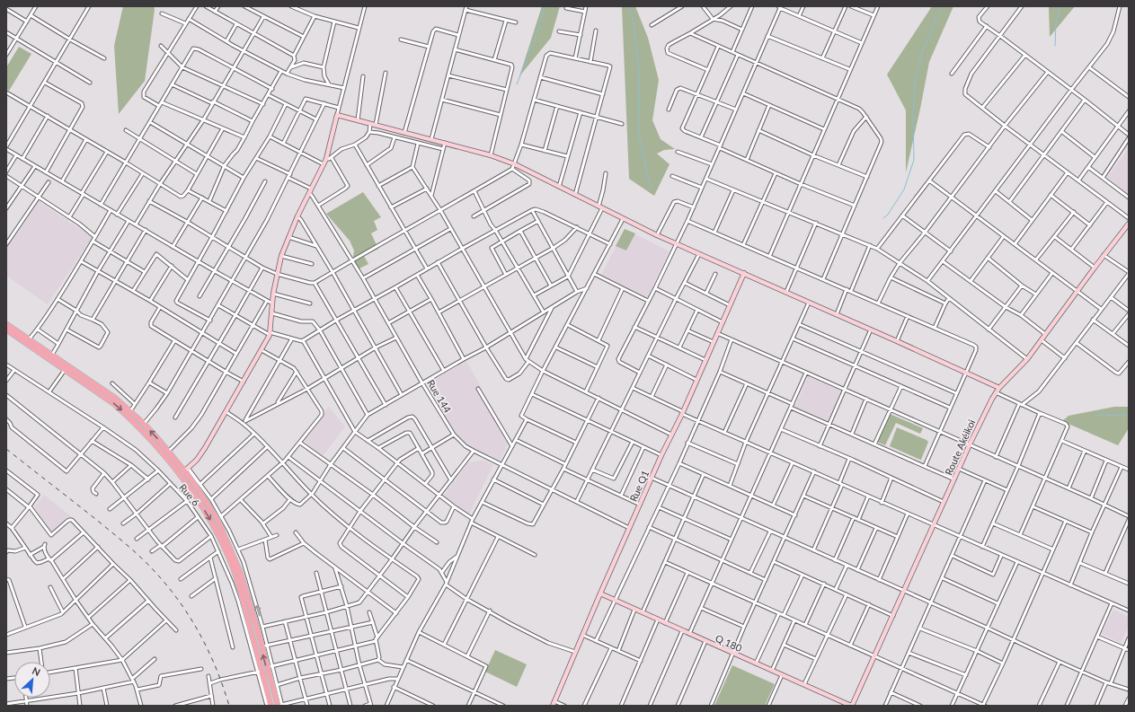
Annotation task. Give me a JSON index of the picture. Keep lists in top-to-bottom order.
{
  "streets": {
    "street": [
      "Rue 144",
      "Route Akéikoi",
      "Rue Q1",
      "Rue 6",
      "Q 180"
    ]
  },
  "crossings": [
    ["Rue 144", "Rue Q1"],
    ["Route Akéikoi", "Q 180"],
    ["Rue Q1", "Q 180"]
  ],
  "north": "top right"
}
